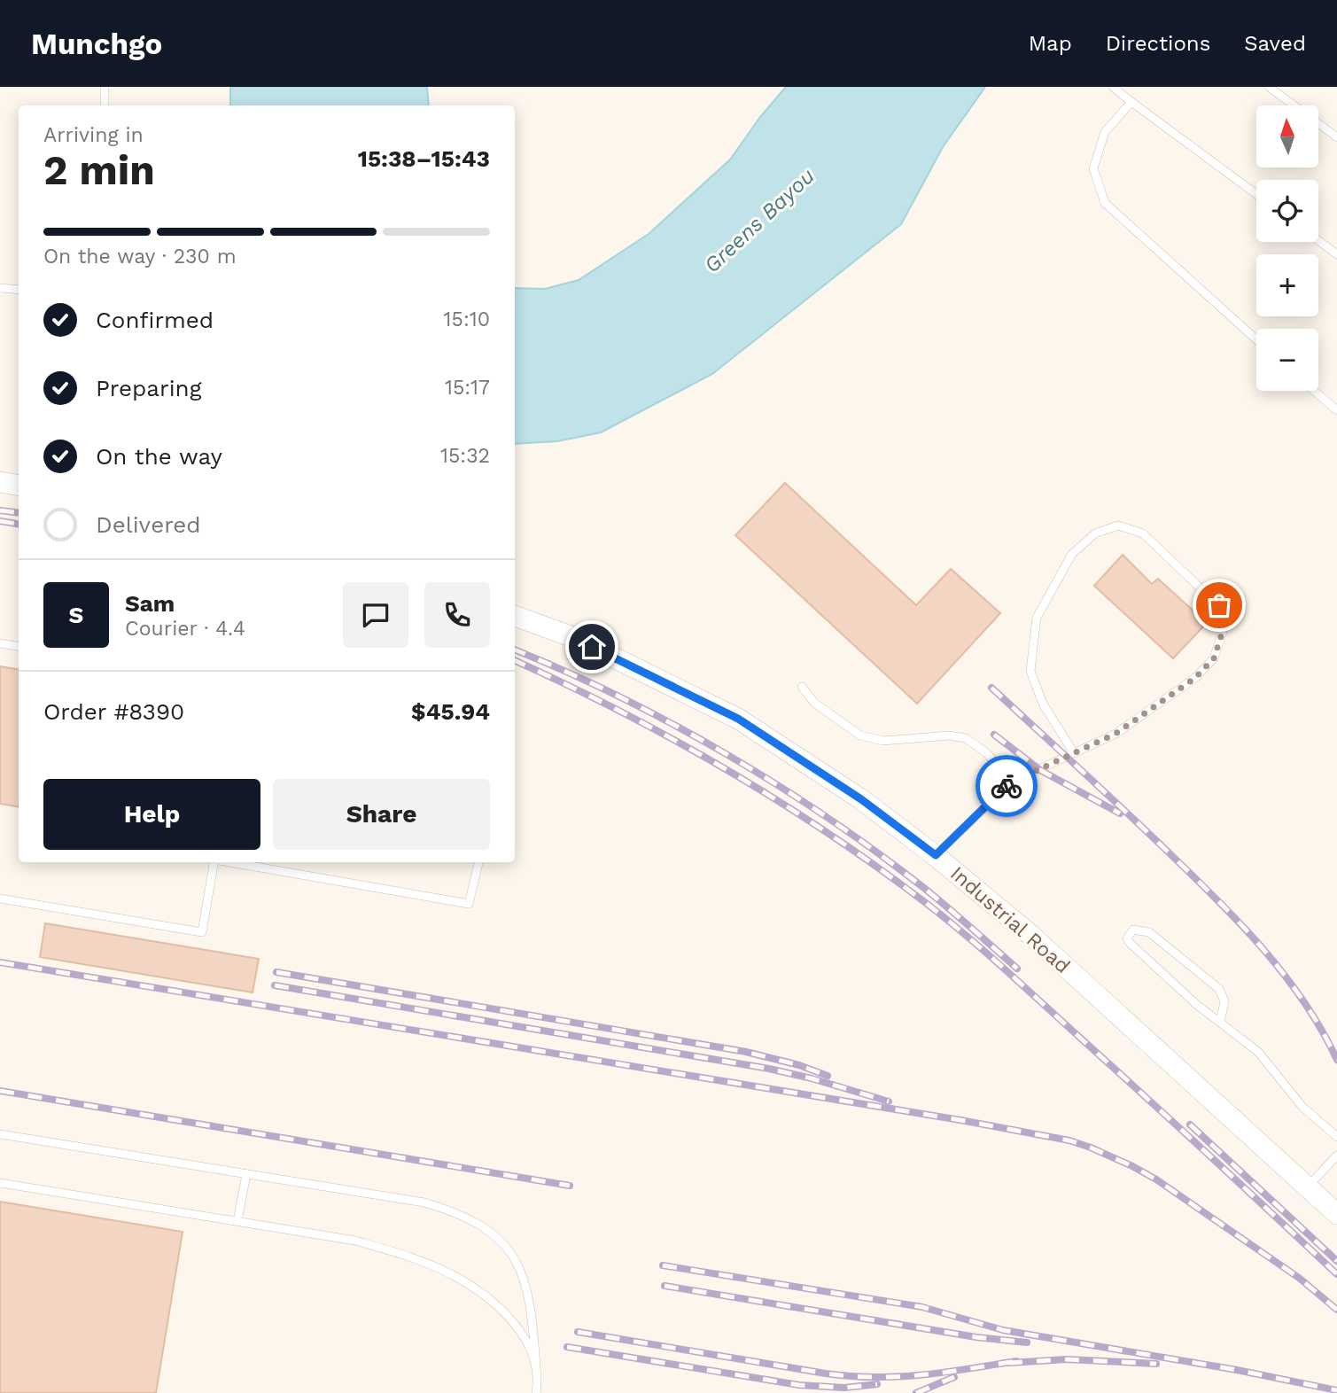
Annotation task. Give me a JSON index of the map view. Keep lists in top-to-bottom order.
{
  "streets": {
    "street": ["Industrial Road"]
  },
  "water": ["Greens Bayou"],
  "north": "top",
  "page": {
    "header": "Munchgo",
    "nav": ["Map", "Directions", "Saved"],
    "map_buttons": ["+", "−"],
    "heading": ["2 min", "Arriving in", "15:38–15:43"],
    "panel": [
      "Sam",
      "Courier · 4.4",
      "Order #8390",
      "$45.94"
    ],
    "bar": "On the way · 230 m",
    "list": [
      ["Confirmed", "15:10"],
      ["Preparing", "15:17"],
      ["On the way", "15:32"],
      "Delivered"
    ],
    "round": "S",
    "buttons": ["Help", "Share"]
  }
}
